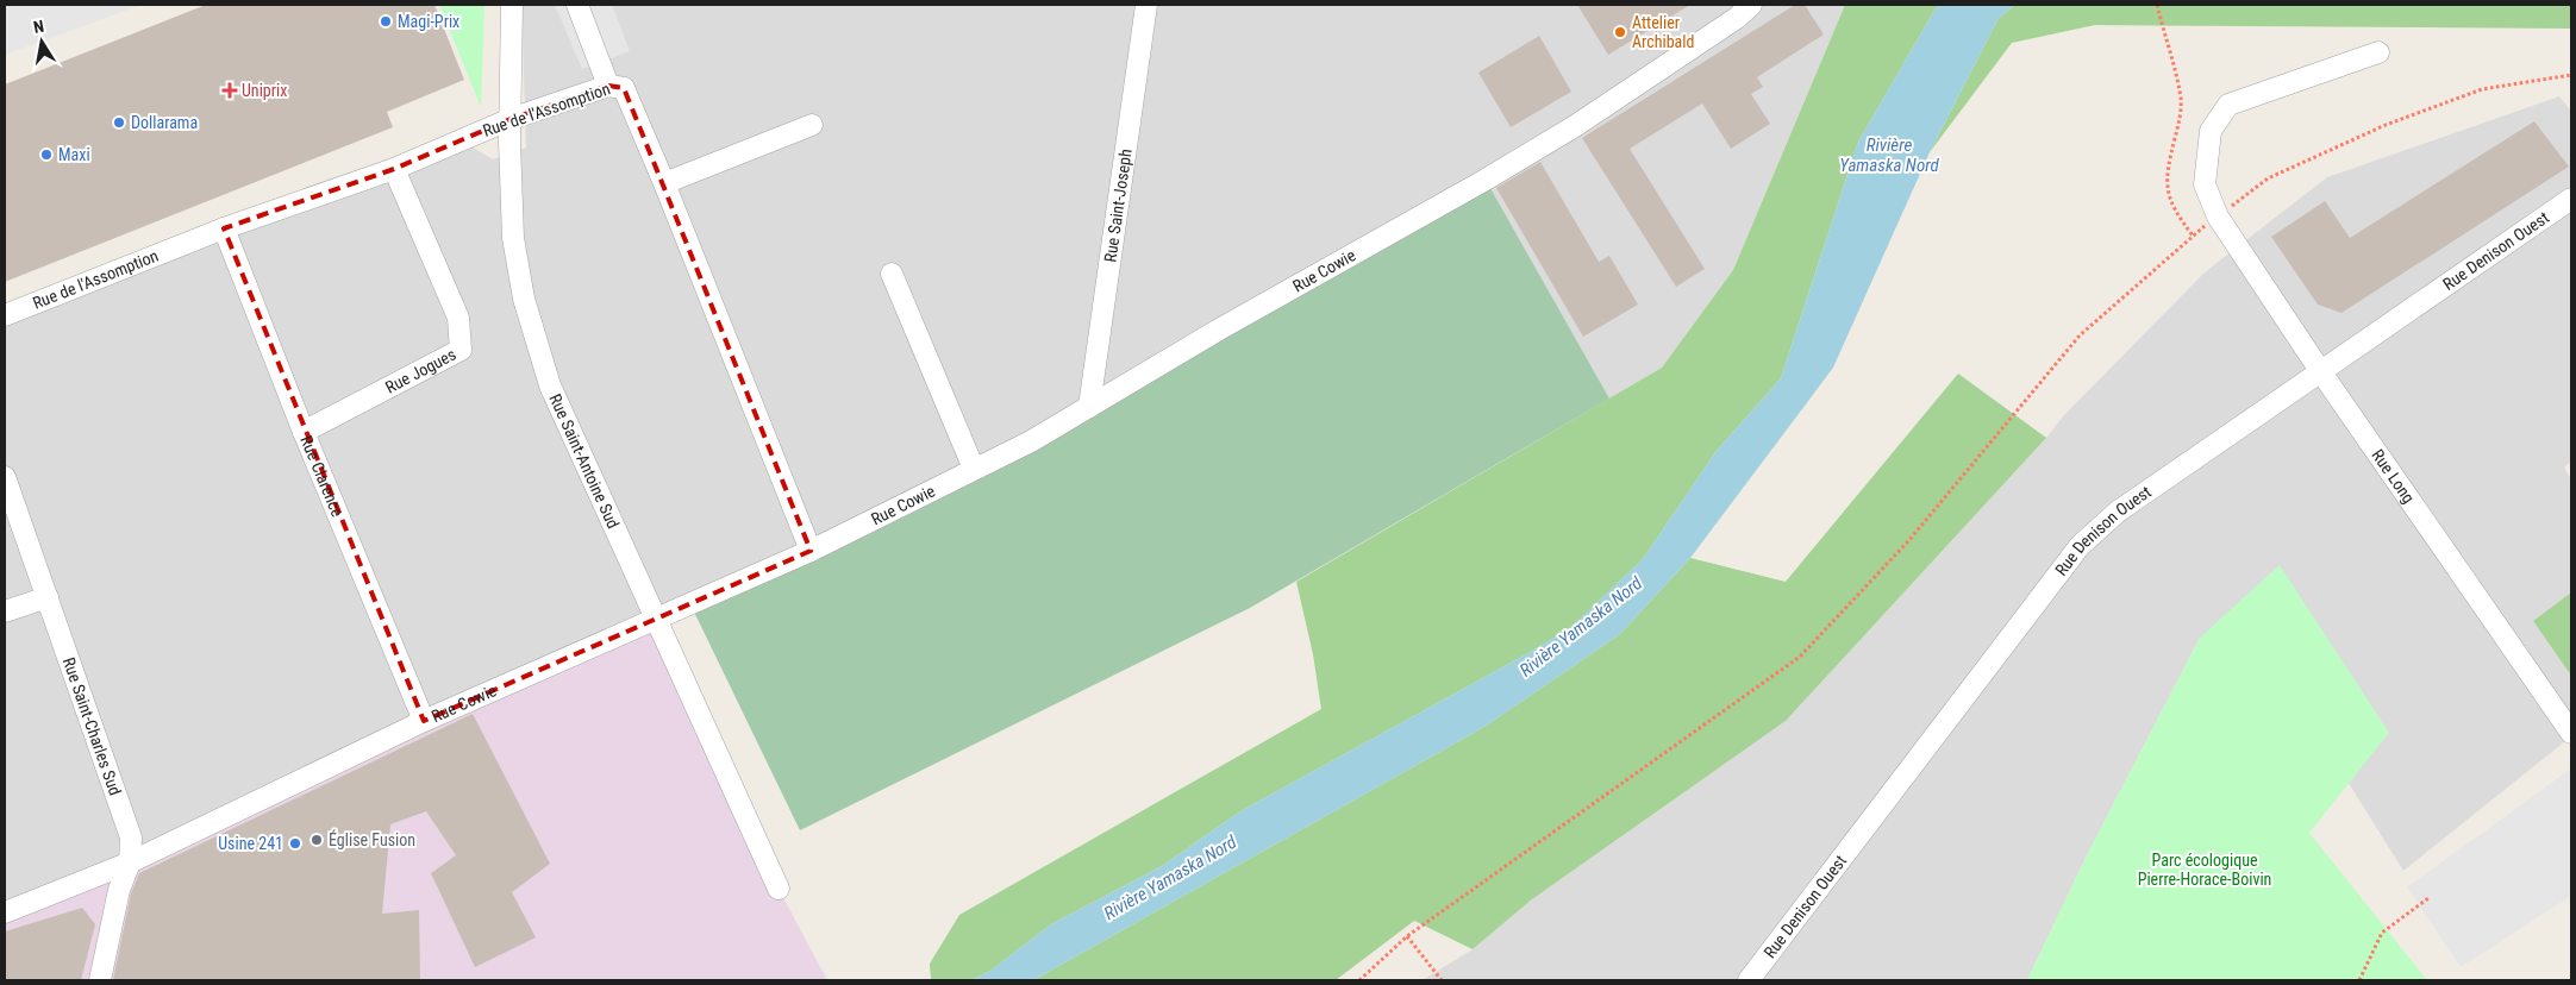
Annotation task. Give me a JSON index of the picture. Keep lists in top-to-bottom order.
{
  "streets": {
    "street": [
      "Rue de l'Assomption",
      "Rue Saint-Joseph",
      "Rue Denison Ouest",
      "Rue Cowie",
      "Rue Jogues",
      "Rue Saint-Antoine Sud",
      "Rue Clarence",
      "Rue Long",
      "Rue Saint-Charles Sud"
    ]
  },
  "crossings": [
    ["Rue de l'Assomption", "Rue Cowie"],
    ["Rue de l'Assomption", "Rue Jogues"],
    ["Rue de l'Assomption", "Rue Saint-Antoine Sud"],
    ["Rue de l'Assomption", "Rue Clarence"],
    ["Rue Saint-Joseph", "Rue Cowie"],
    ["Rue Denison Ouest", "Rue Long"],
    ["Rue Cowie", "Rue Saint-Antoine Sud"],
    ["Rue Cowie", "Rue Clarence"],
    ["Rue Cowie", "Rue Saint-Charles Sud"],
    ["Rue Jogues", "Rue Clarence"]
  ],
  "water": ["Rivière Yamaska Nord"],
  "parks": ["Parc écologique Pierre-Horace-Boivin"],
  "places": {
    "other": [
      "Magi-Prix",
      "Attelier Archibald",
      "Dollarama",
      "Maxi",
      "Église Fusion",
      "Usine 241"
    ],
    "health": ["Uniprix"]
  },
  "north": "top"
}
